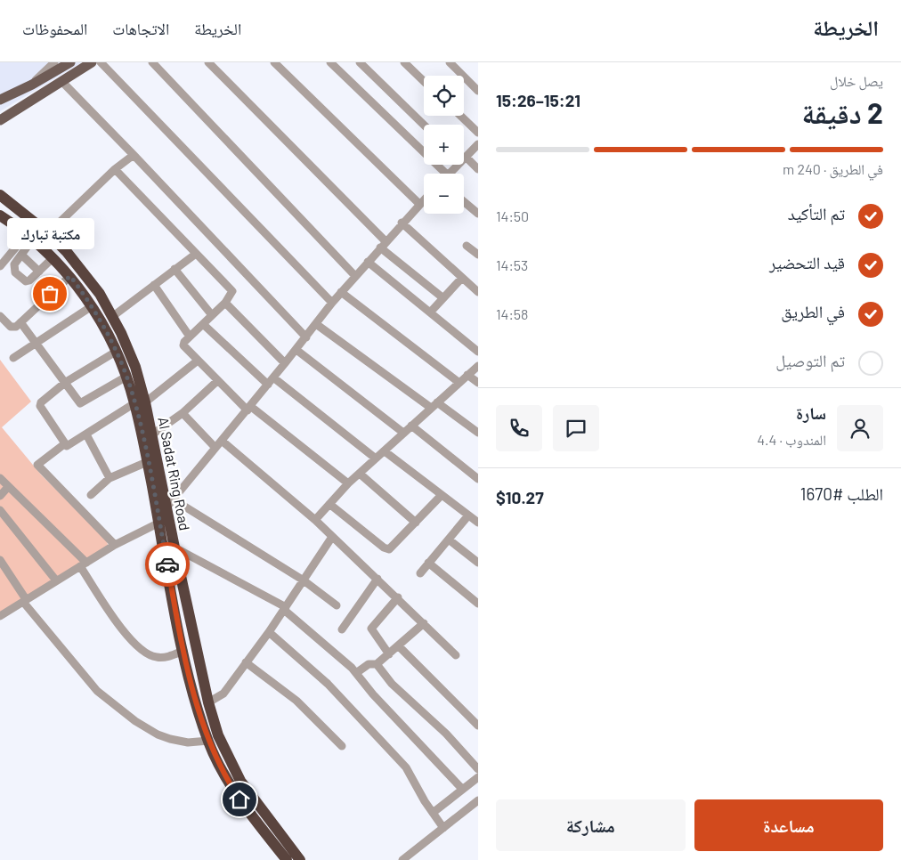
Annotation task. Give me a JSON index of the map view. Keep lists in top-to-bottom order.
{
  "streets": {
    "highway": ["Al Sadat Ring Road"]
  },
  "places": ["مكتبة تبارك"],
  "page": {
    "header": "الخريطة",
    "nav": ["الخريطة", "الاتجاهات", "المحفوظات"],
    "heading": ["2 دقيقة", "يصل خلال", "15:21–15:26"],
    "panel": [
      "سارة",
      "المندوب · 4.4",
      "الطلب #1670",
      "$10.27"
    ],
    "map_buttons": ["+", "−"],
    "bar": "في الطريق · 240 m",
    "list": [
      ["تم التأكيد", "14:50"],
      ["قيد التحضير", "14:53"],
      ["في الطريق", "14:58"],
      "تم التوصيل"
    ],
    "bubble": "مكتبة تبارك",
    "buttons": ["مساعدة", "مشاركة"]
  }
}
